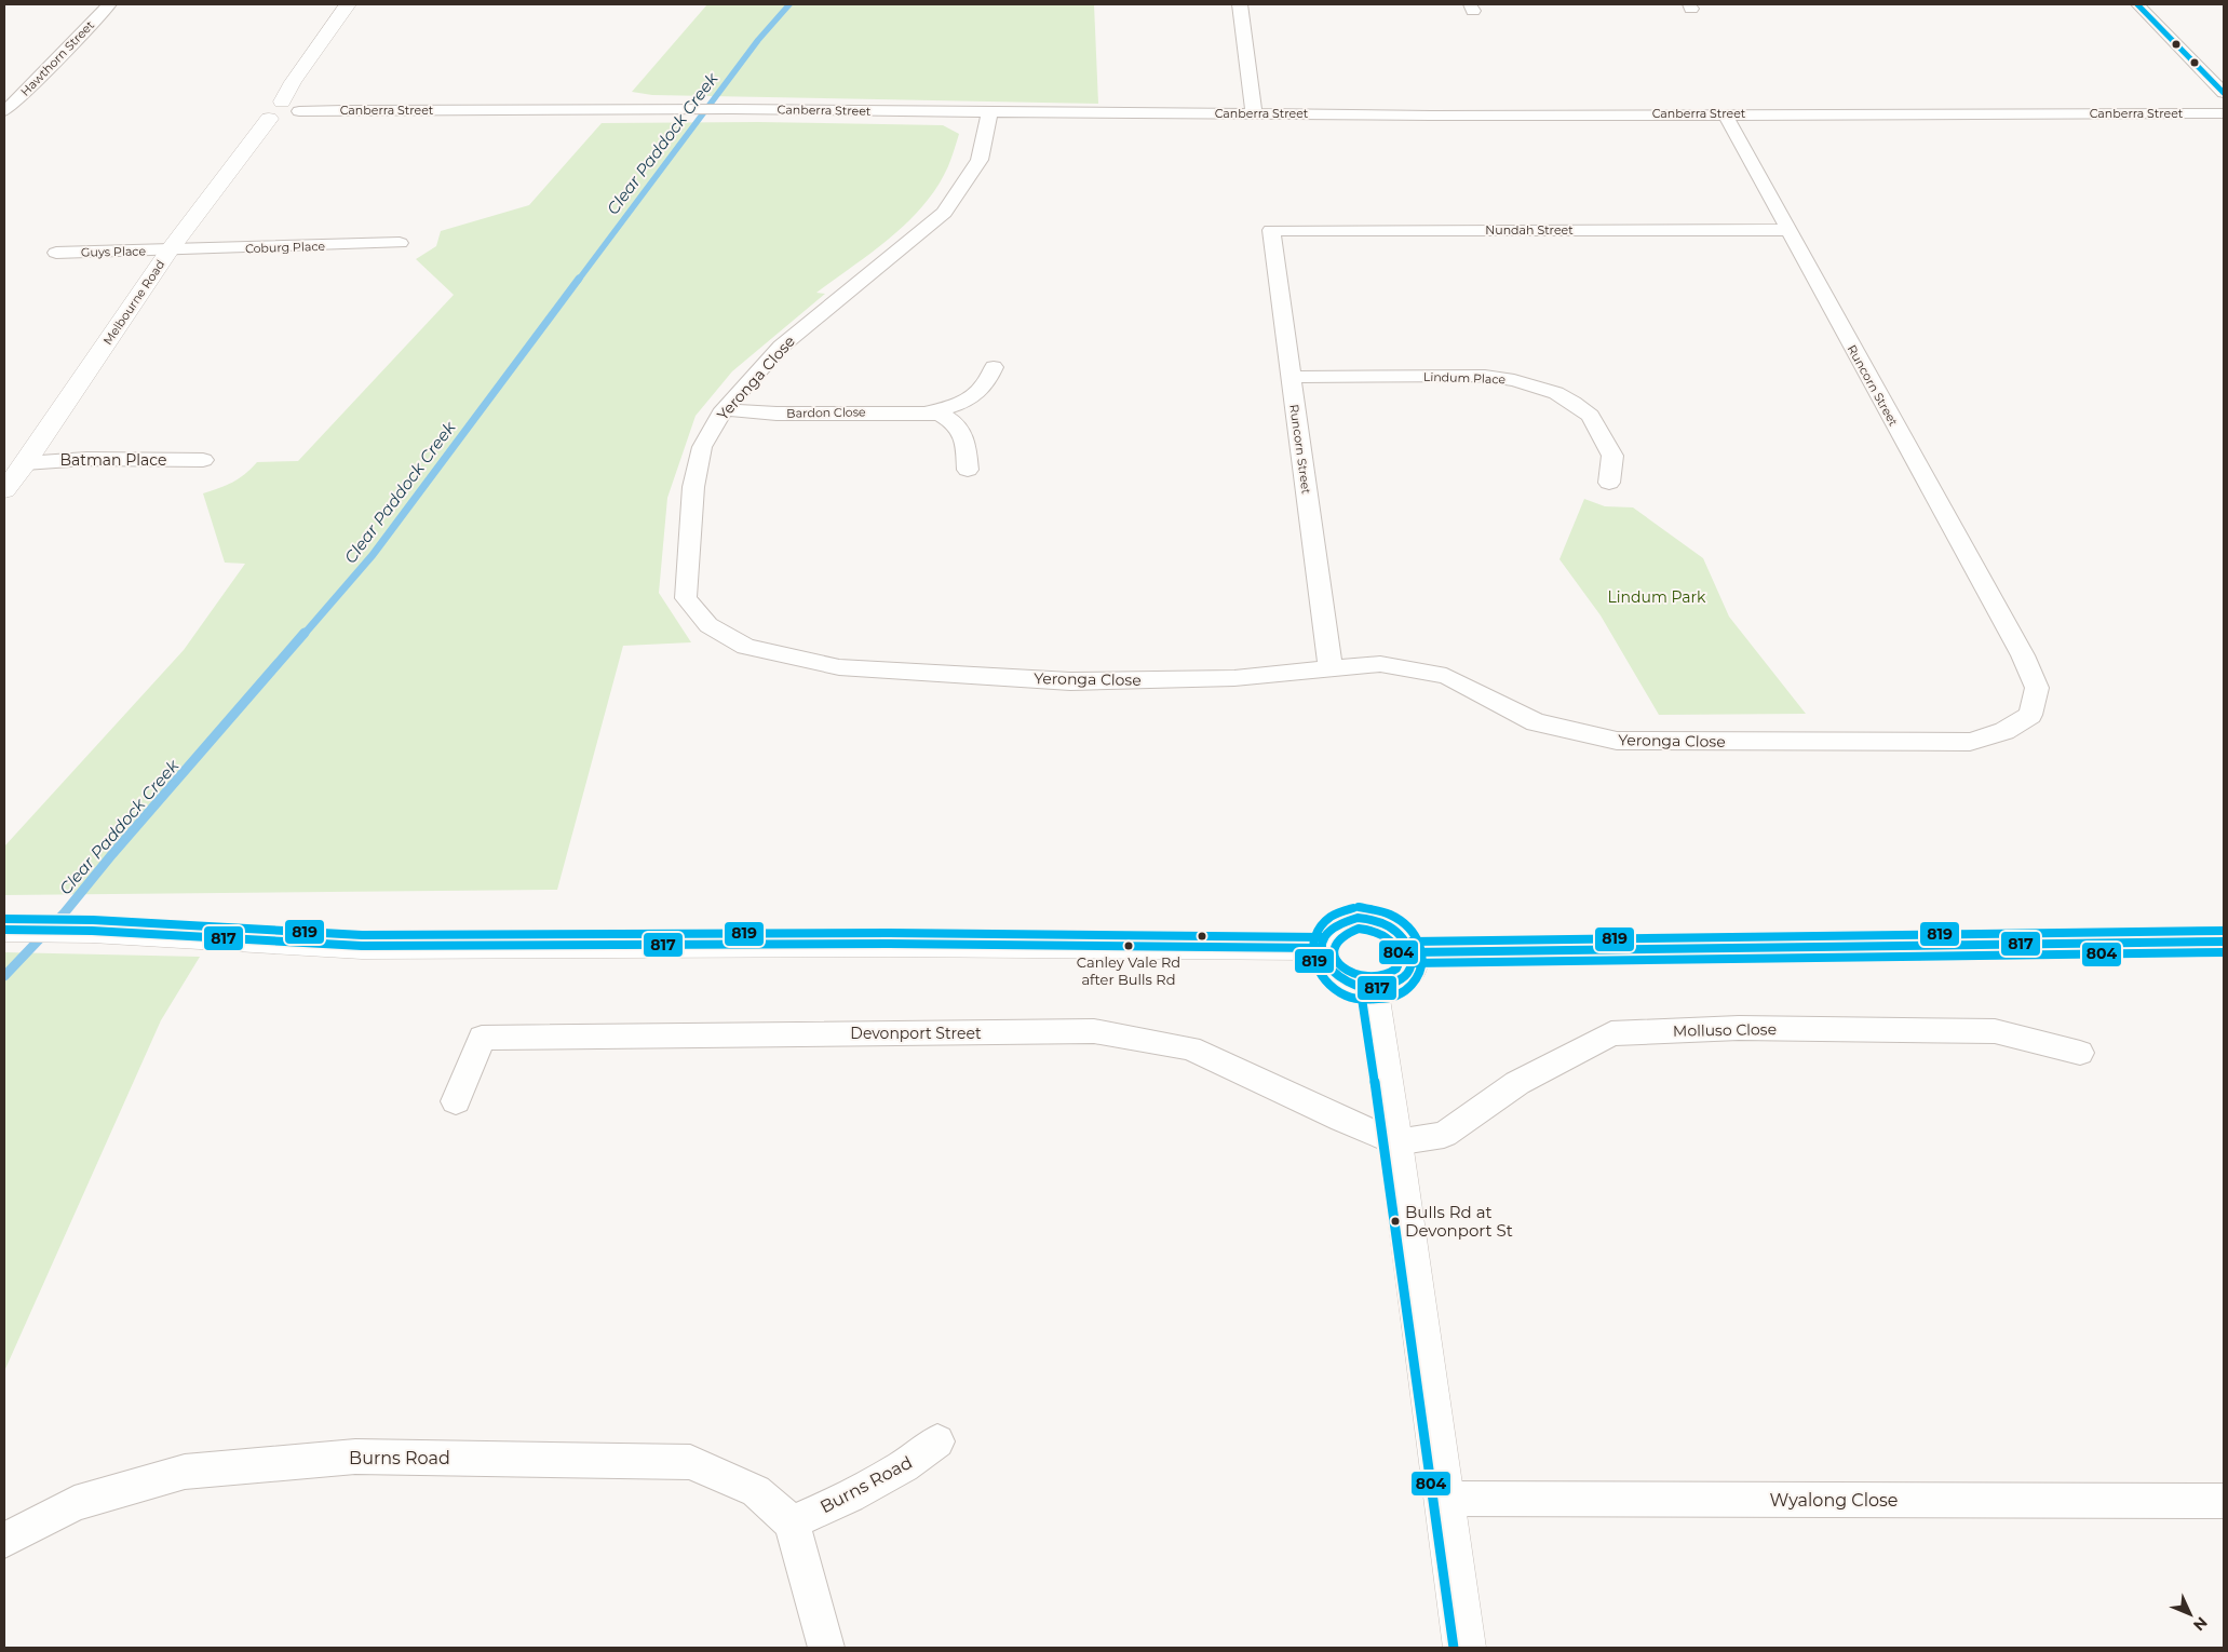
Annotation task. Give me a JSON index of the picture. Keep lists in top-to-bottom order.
{
  "streets": {
    "main road": ["Melbourne Road"],
    "street": [
      "Hawthorn Street",
      "Canberra Street",
      "Nundah Street",
      "Coburg Place",
      "Guys Place",
      "Yeronga Close",
      "Lindum Place",
      "Runcorn Street",
      "Bardon Close",
      "Batman Place",
      "Molluso Close",
      "Devonport Street",
      "Burns Road",
      "Wyalong Close"
    ]
  },
  "crossings": [
    ["Canberra Street", "Yeronga Close"],
    ["Canberra Street", "Runcorn Street"],
    ["Nundah Street", "Runcorn Street"],
    ["Coburg Place", "Guys Place"],
    ["Coburg Place", "Melbourne Road"],
    ["Guys Place", "Melbourne Road"],
    ["Melbourne Road", "Batman Place"],
    ["Yeronga Close", "Runcorn Street"],
    ["Yeronga Close", "Bardon Close"],
    ["Lindum Place", "Runcorn Street"],
    ["Molluso Close", "Devonport Street"]
  ],
  "water": ["Clear Paddock Creek"],
  "parks": ["Lindum Park"],
  "places": ["Canley Vale Rd after Bulls Rd", "Bulls Rd at Devonport St"],
  "lines": ["transit line 817", "transit line 819", "transit line 804"],
  "north": "bottom right"
}
